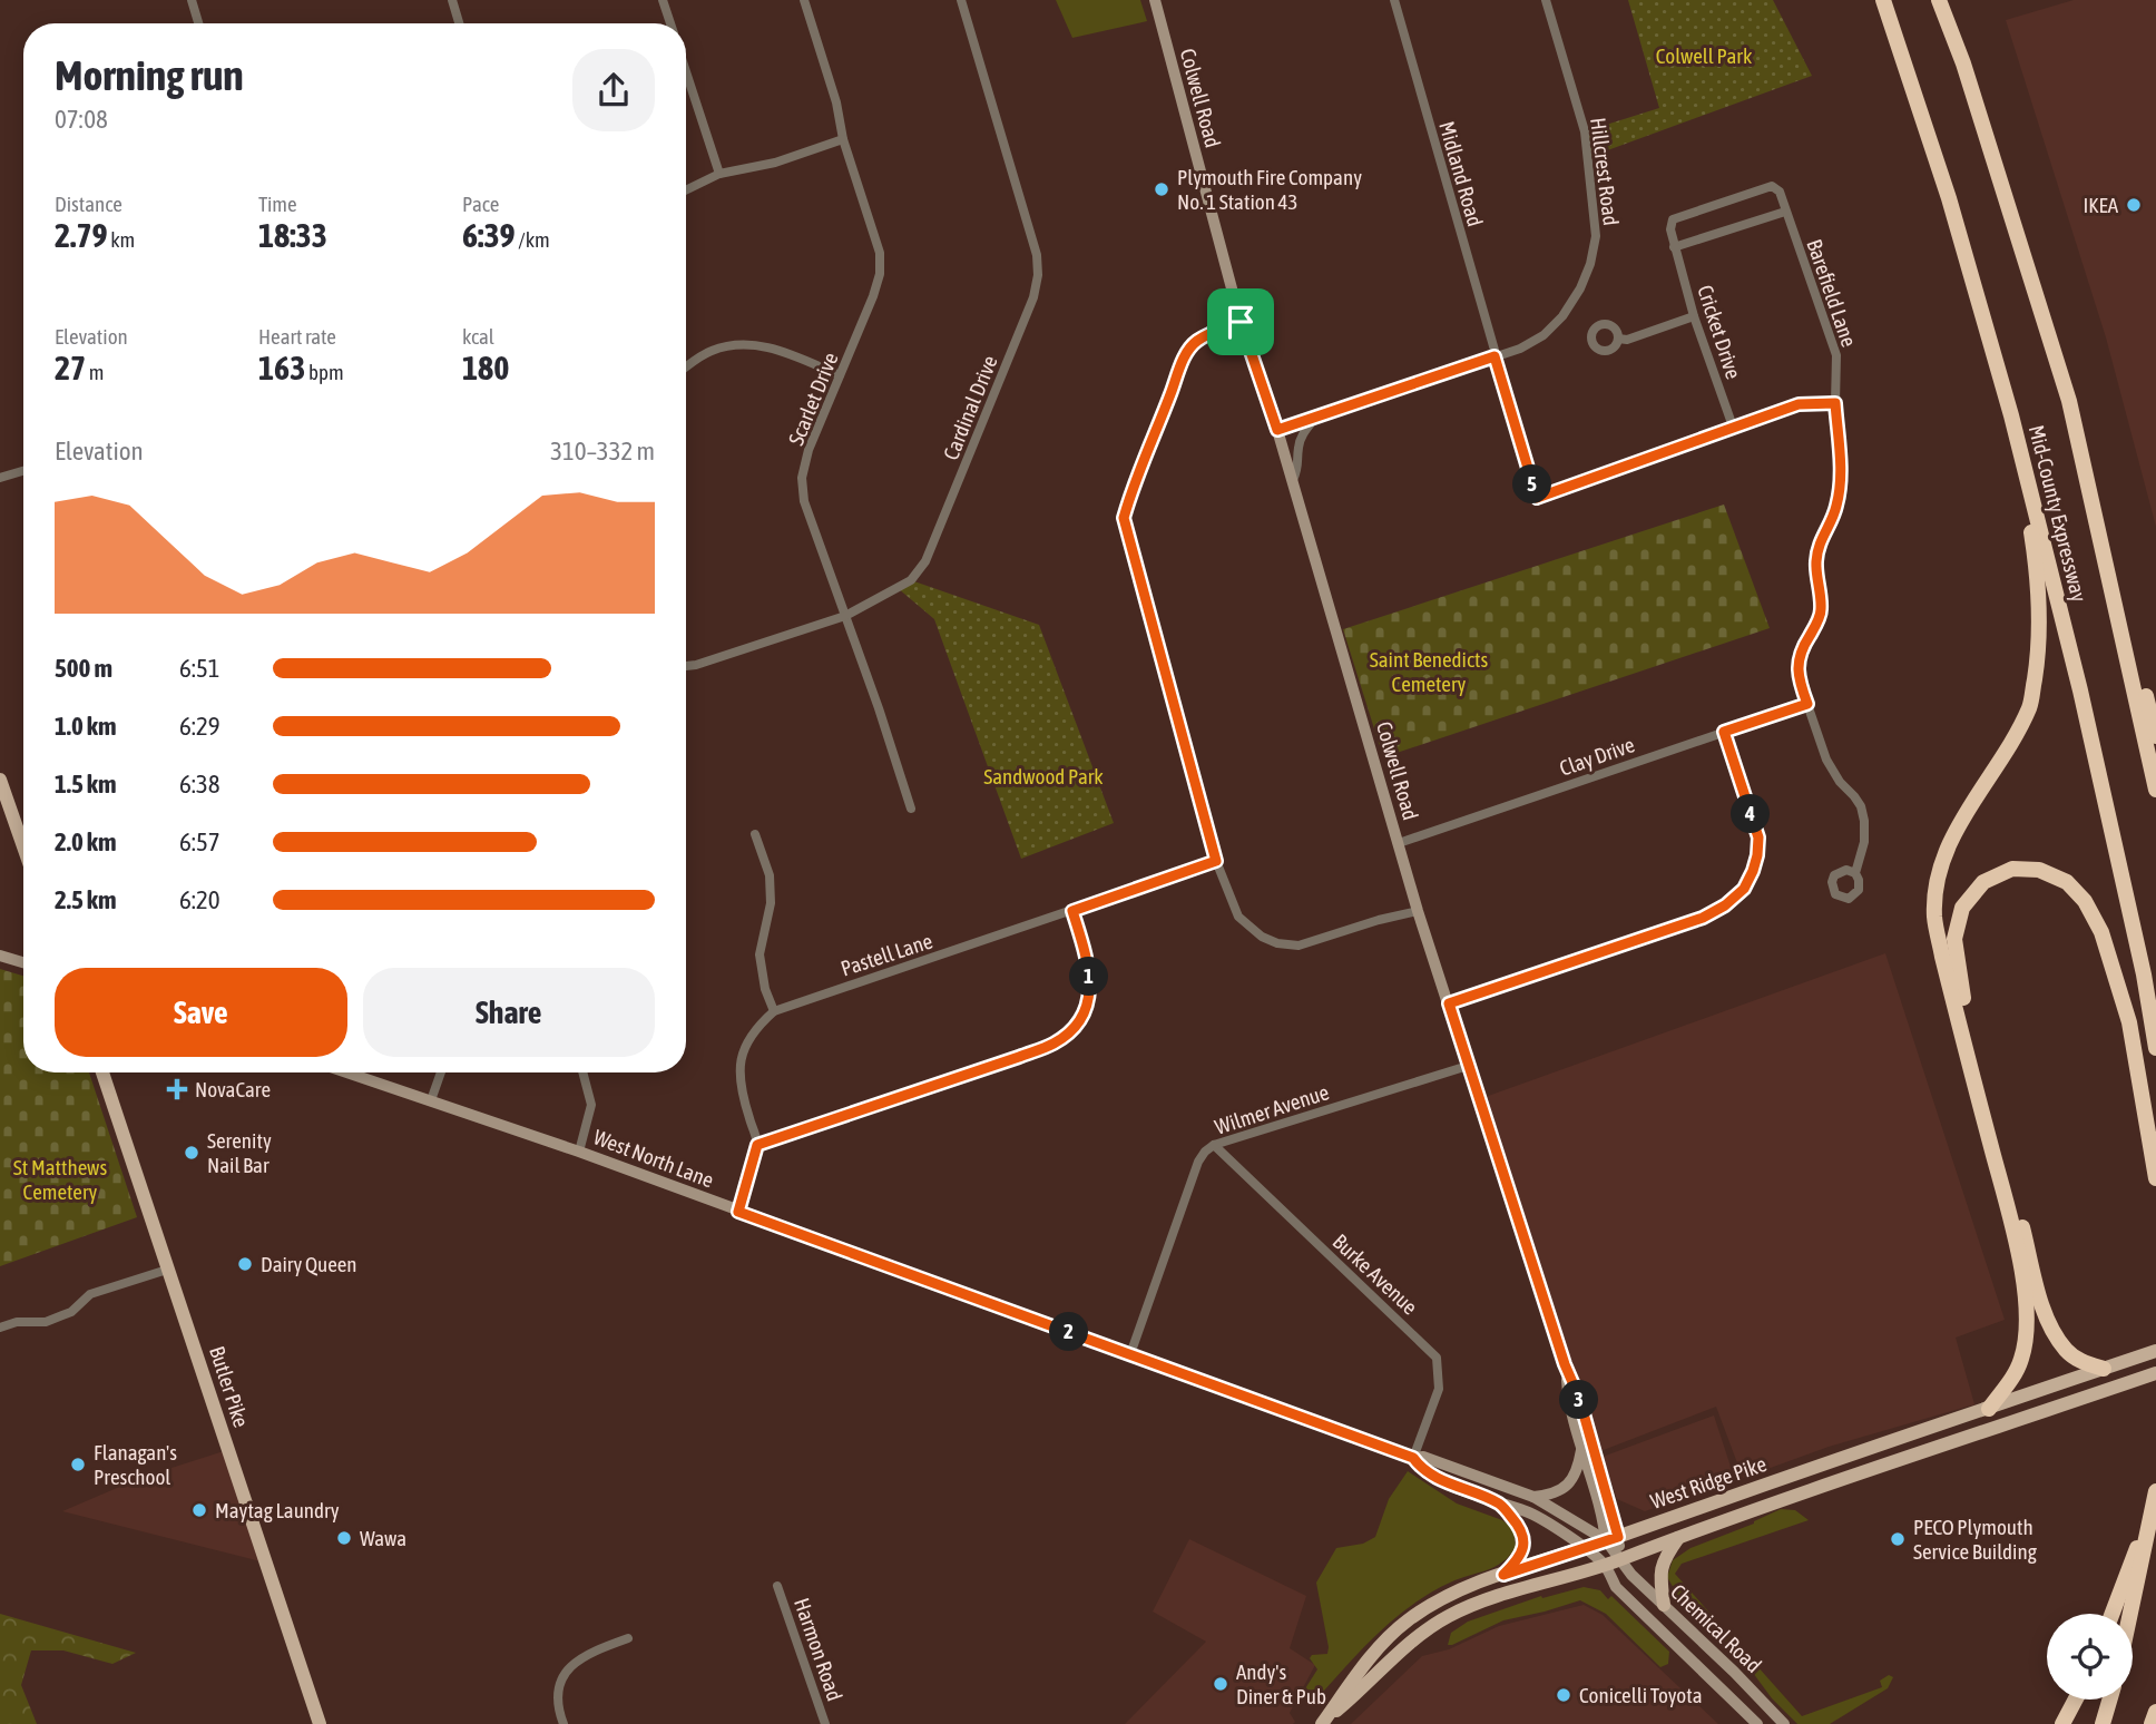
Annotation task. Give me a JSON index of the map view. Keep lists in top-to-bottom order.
{
  "streets": {
    "highway": ["Mid-County Expressway"],
    "main road": [
      "Colwell Road",
      "West North Lane",
      "Butler Pike",
      "West Ridge Pike",
      "Chemical Road"
    ],
    "street": [
      "Hillcrest Road",
      "Midland Road",
      "Barefield Lane",
      "Cricket Drive",
      "Scarlet Drive",
      "Cardinal Drive",
      "Clay Drive",
      "Pastell Lane",
      "Wilmer Avenue",
      "Burke Avenue",
      "Harmon Road"
    ]
  },
  "crossings": [
    ["Colwell Road", "Hillcrest Road"],
    ["Colwell Road", "Clay Drive"],
    ["Colwell Road", "Wilmer Avenue"],
    ["Colwell Road", "West North Lane"],
    ["Colwell Road", "West Ridge Pike"],
    ["Hillcrest Road", "Midland Road"],
    ["Midland Road", "Cricket Drive"],
    ["Barefield Lane", "Clay Drive"],
    ["Scarlet Drive", "Cardinal Drive"],
    ["Wilmer Avenue", "West North Lane"],
    ["Wilmer Avenue", "Burke Avenue"],
    ["West North Lane", "Burke Avenue"],
    ["West North Lane", "West Ridge Pike"],
    ["West North Lane", "Chemical Road"],
    ["West Ridge Pike", "Chemical Road"]
  ],
  "parks": [
    "Colwell Park",
    "Saint Benedicts Cemetery",
    "Sandwood Park",
    "St Matthews Cemetery"
  ],
  "places": {
    "other": [
      "Plymouth Fire Company No. 1 Station 43",
      "IKEA",
      "Serenity Nail Bar",
      "Dairy Queen",
      "Flanagan's Preschool",
      "Maytag Laundry",
      "Wawa",
      "PECO Plymouth Service Building",
      "Andy's Diner & Pub",
      "Conicelli Toyota"
    ],
    "health": ["NovaCare"]
  },
  "page": {
    "heading": ["Morning run", "07:08"],
    "stats": [
      ["Distance", "2.79 km"],
      ["Time", "18:33"],
      ["Pace", "6:39 /km"],
      ["Elevation", "27 m"],
      ["Heart rate", "163 bpm"],
      ["kcal", "180"]
    ],
    "chart": ["Elevation", "310–332 m"],
    "pins": [
      "5",
      "4",
      "1",
      "2",
      "3"
    ],
    "list": [
      {
        "name": "500 m",
        "note": "6:51"
      },
      {
        "name": "1.0 km",
        "note": "6:29"
      },
      {
        "name": "1.5 km",
        "note": "6:38"
      },
      {
        "name": "2.0 km",
        "note": "6:57"
      },
      {
        "name": "2.5 km",
        "note": "6:20"
      }
    ],
    "buttons": ["Save", "Share"]
  }
}
